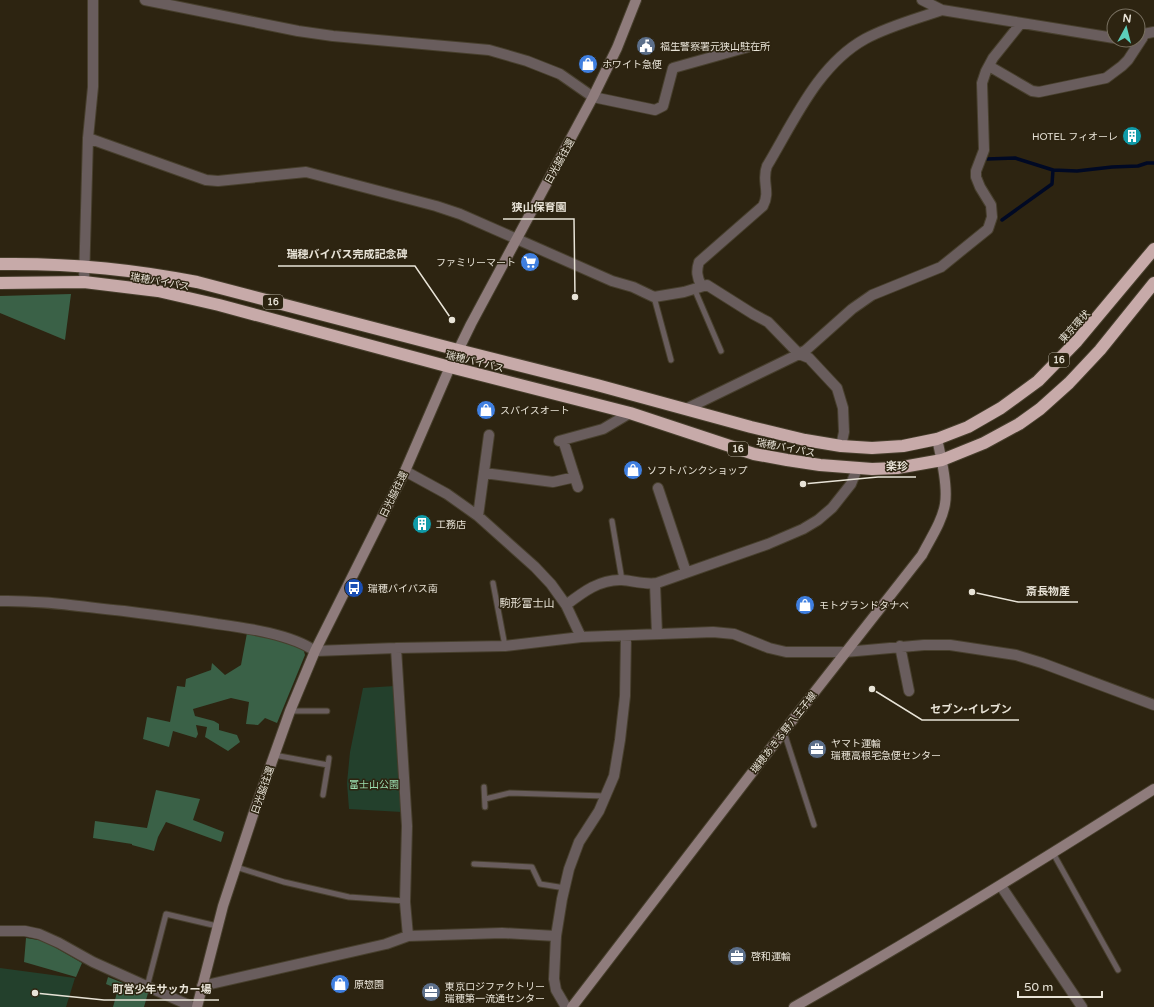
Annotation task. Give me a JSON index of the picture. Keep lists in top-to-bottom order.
{
  "streets": {
    "highway": ["瑞穂バイパス", "16", "東京環状"],
    "street": ["日光脇往還", "瑞穂あきる野八王子線"]
  },
  "crossings": [
    ["日光脇往還", "瑞穂バイパス"],
    ["瑞穂バイパス", "16"],
    ["瑞穂バイパス", "東京環状"],
    ["瑞穂バイパス", "瑞穂あきる野八王子線"],
    ["16", "瑞穂あきる野八王子線"],
    ["東京環状", "瑞穂あきる野八王子線"]
  ],
  "districts": ["駒形富士山"],
  "parks": ["富士山公園"],
  "places": {
    "public building": ["福生警察署元狭山駐在所"],
    "shop": [
      "ホワイト急便",
      "スパイスオート",
      "ソフトバンクショップ",
      "モトグランドタナベ",
      "原惣園"
    ],
    "building": ["HOTEL フィオーレ", "工務店"],
    "supermarket": ["ファミリーマート"],
    "other": [
      "狭山保育園",
      "瑞穂バイパス完成記念碑",
      "楽珍",
      "斎長物産",
      "セブン-イレブン",
      "町営少年サッカー場"
    ],
    "bus stop": ["瑞穂バイパス南"],
    "office": ["ヤマト運輸 瑞穂高根宅急便センター", "啓和運輸", "東京ロジファクトリー 瑞穂第一流通センター"]
  },
  "scale_bar": "50 m",
  "north": "top"
}
